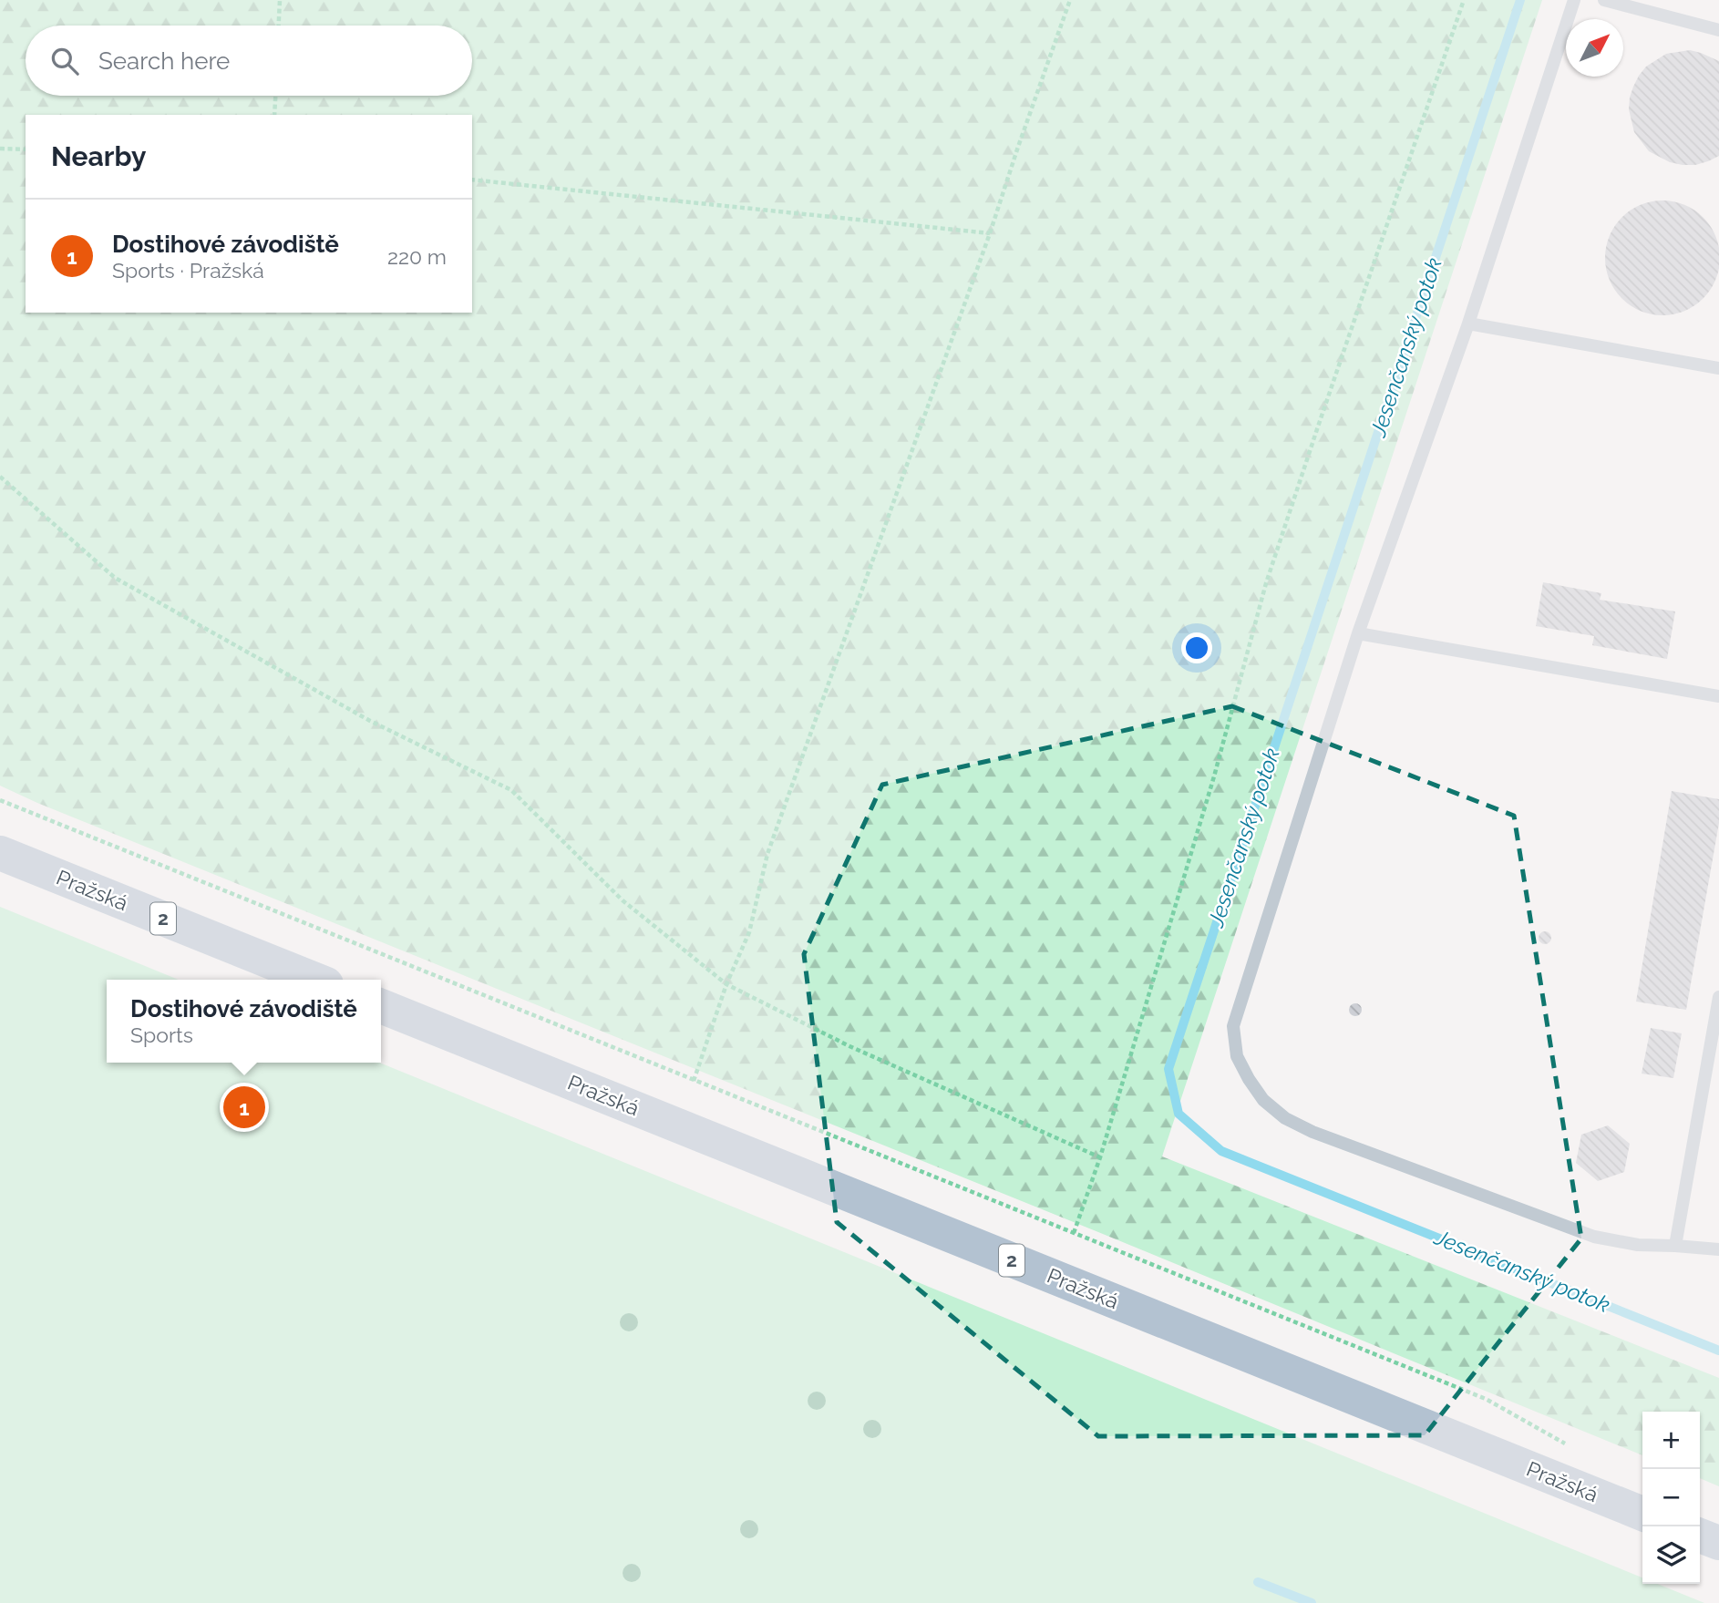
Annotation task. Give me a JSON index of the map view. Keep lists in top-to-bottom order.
{
  "streets": {
    "main road": ["Pražská", "2"]
  },
  "water": ["Jesenčanský potok"],
  "north": "top right",
  "page": {
    "search": "Search here",
    "heading": "Nearby",
    "list": [
      {
        "mark": "1",
        "name": "Dostihové závodiště",
        "note": "Sports · Pražská",
        "value": "220 m"
      }
    ],
    "popup": ["Dostihové závodiště", "Sports"],
    "pins": "1",
    "map_buttons": ["+", "−"]
  }
}
